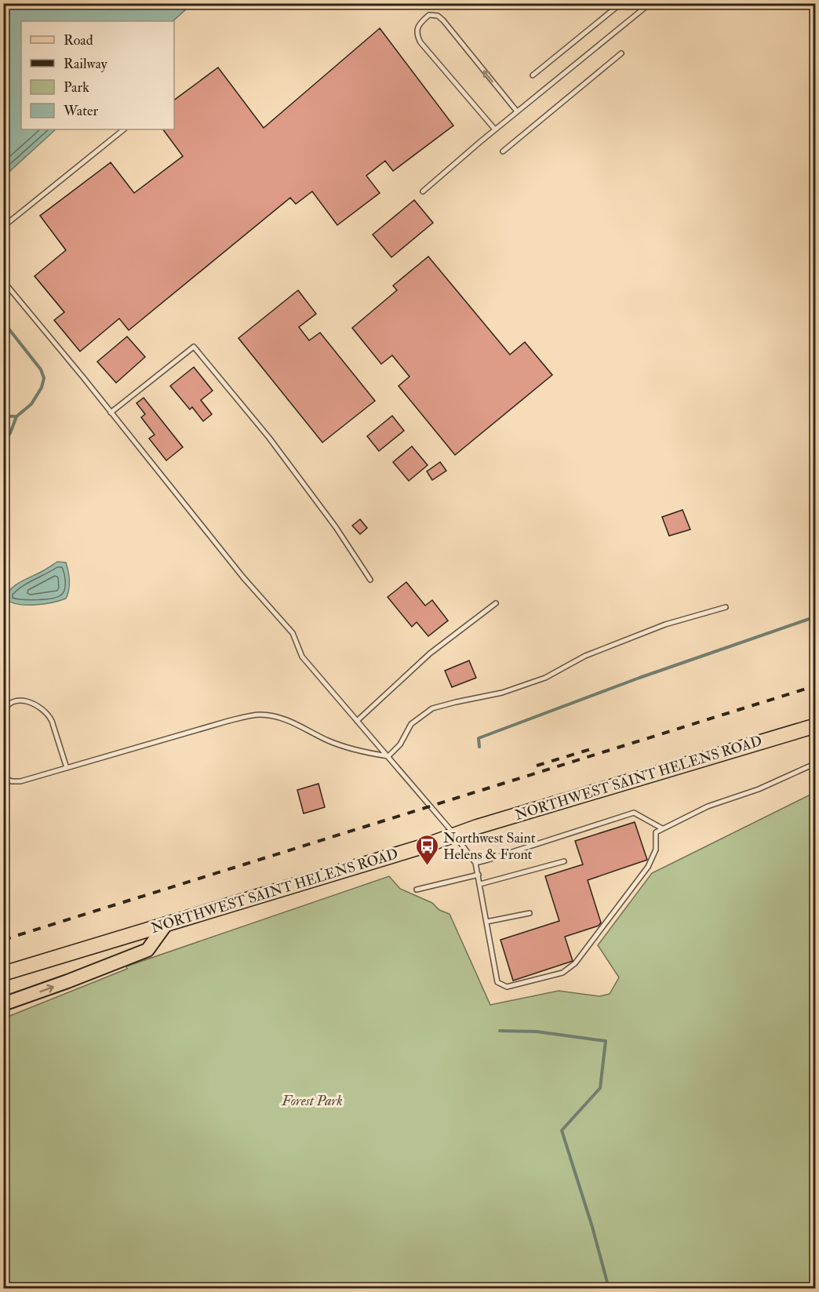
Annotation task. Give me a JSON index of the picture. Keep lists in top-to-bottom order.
{
  "streets": {
    "highway": ["NORTHWEST SAINT HELENS ROAD"]
  },
  "parks": ["Forest Park"],
  "places": {
    "bus stop": ["Northwest Saint Helens & Front"]
  },
  "legend": [
    "Road",
    "Railway",
    "Park",
    "Water"
  ]
}
